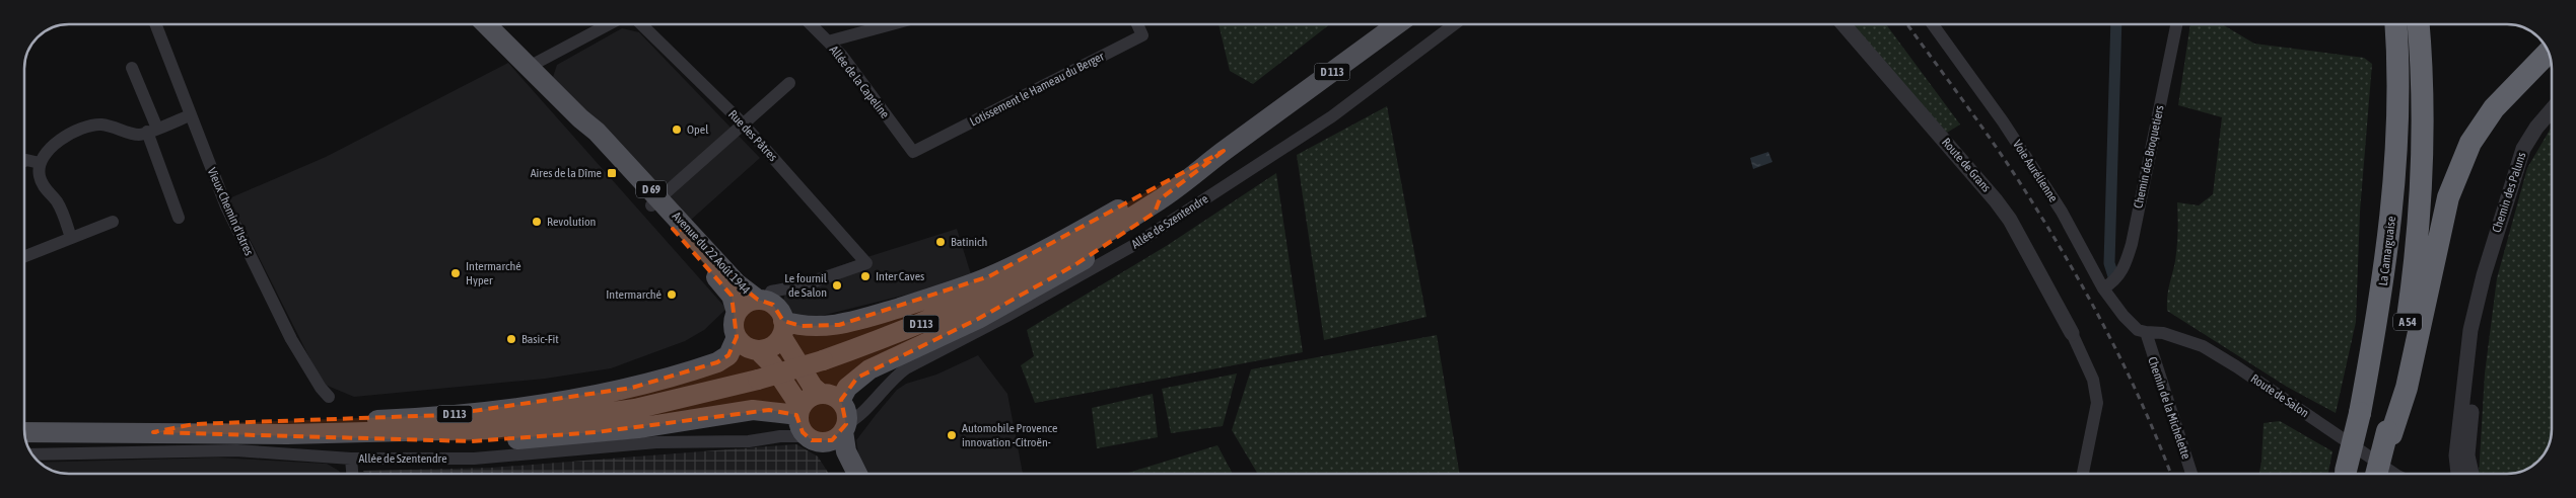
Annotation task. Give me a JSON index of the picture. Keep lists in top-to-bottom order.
{
  "streets": {
    "highway": ["La Camarguaise", "A 54"],
    "main road": ["D 113", "D 69", "Avenue du 22 Août 1944"],
    "street": [
      "Allée de la Capeline",
      "Lotissement le Hameau du Berger",
      "Rue des Pâtres",
      "Chemin des Broquetiers",
      "Route de Grans",
      "Voie Aurélienne",
      "Chemin des Paluns",
      "Vieux Chemin d'Istres",
      "Allée de Szentendre",
      "Route de Salon",
      "Chemin de la Michelette"
    ]
  },
  "crossings": [
    ["D 113", "Rue des Pâtres"],
    ["D 113", "Avenue du 22 Août 1944"],
    ["Allée de la Capeline", "Lotissement le Hameau du Berger"],
    ["Rue des Pâtres", "Avenue du 22 Août 1944"],
    ["Chemin des Broquetiers", "Voie Aurélienne"],
    ["Voie Aurélienne", "Route de Salon"],
    ["Voie Aurélienne", "Chemin de la Michelette"],
    ["Route de Salon", "Chemin de la Michelette"]
  ],
  "places": {
    "other": [
      "Opel",
      "Revolution",
      "Batinich",
      "Intermarché Hyper",
      "Inter Caves",
      "Le fournil de Salon",
      "Intermarché",
      "Basic-Fit",
      "Automobile Provence innovation -Citroën-"
    ],
    "transit": ["Aires de la Dîme"]
  }
}
